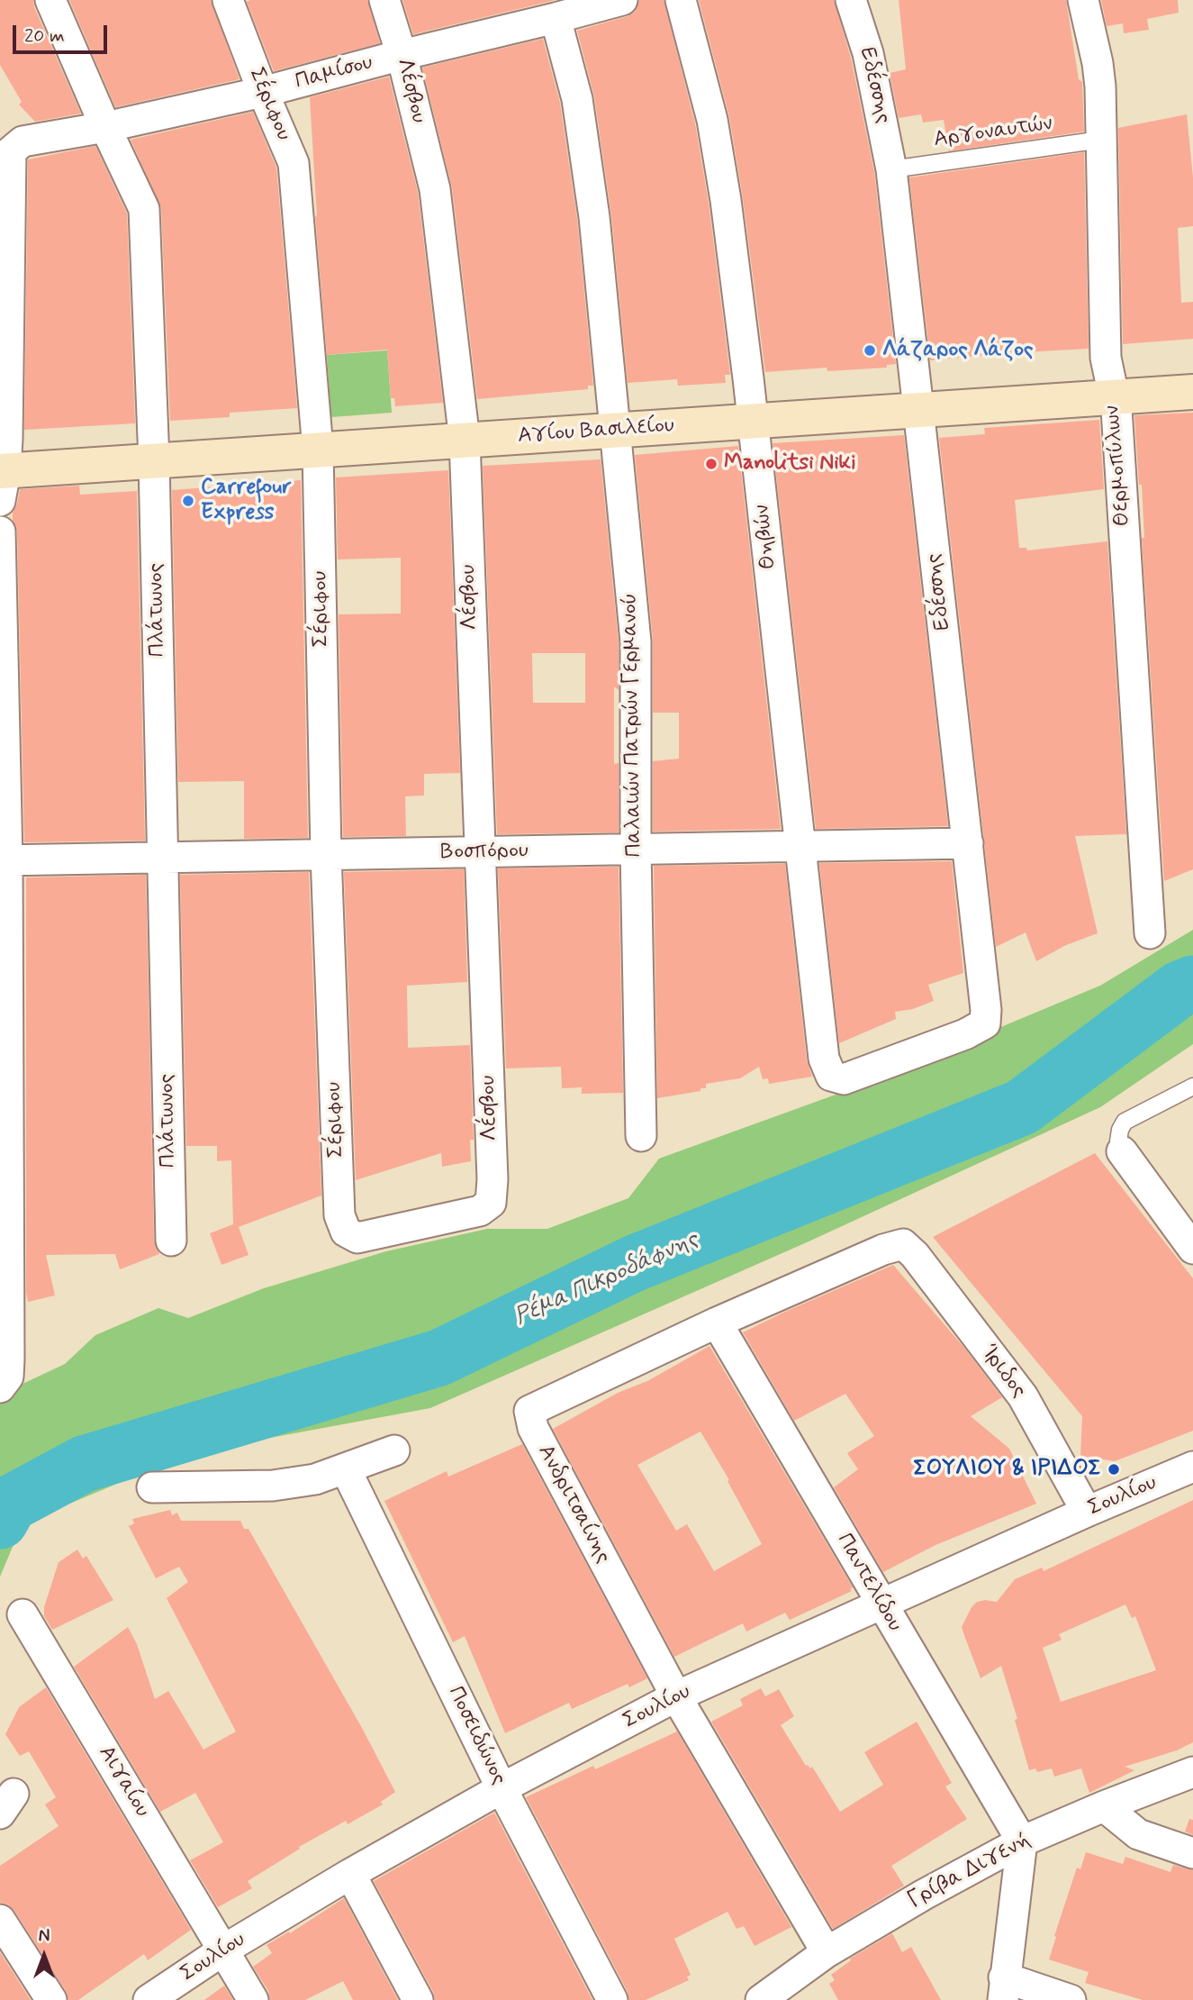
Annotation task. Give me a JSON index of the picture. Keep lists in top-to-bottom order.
{
  "streets": {
    "street": [
      "Παμίσου",
      "Εδέσσης",
      "Λέσβου",
      "Σέριφου",
      "Αγίου Βασιλείου",
      "Θερμοπύλων",
      "Θηβών",
      "Πλάτωνος",
      "Παλαιών Πατρών Γερμανού",
      "Βοσπόρου",
      "Ίριδος",
      "Σουλίου",
      "Ανδριτσαίνης",
      "Παντελίδου",
      "Ποσειδώνος",
      "Αιγαίου",
      "Γρίβα Διγενή"
    ],
    "lane": ["Αργοναυτών"]
  },
  "crossings": [
    ["Παμίσου", "Λέσβου"],
    ["Παμίσου", "Σέριφου"],
    ["Παμίσου", "Αγίου Βασιλείου"],
    ["Παμίσου", "Πλάτωνος"],
    ["Παμίσου", "Παλαιών Πατρών Γερμανού"],
    ["Εδέσσης", "Αργοναυτών"],
    ["Εδέσσης", "Αγίου Βασιλείου"],
    ["Εδέσσης", "Θηβών"],
    ["Εδέσσης", "Βοσπόρου"],
    ["Λέσβου", "Σέριφου"],
    ["Λέσβου", "Αγίου Βασιλείου"],
    ["Λέσβου", "Βοσπόρου"],
    ["Σέριφου", "Αγίου Βασιλείου"],
    ["Σέριφου", "Βοσπόρου"],
    ["Αργοναυτών", "Θερμοπύλων"],
    ["Αγίου Βασιλείου", "Θερμοπύλων"],
    ["Αγίου Βασιλείου", "Θηβών"],
    ["Αγίου Βασιλείου", "Πλάτωνος"],
    ["Αγίου Βασιλείου", "Παλαιών Πατρών Γερμανού"],
    ["Θηβών", "Βοσπόρου"],
    ["Πλάτωνος", "Βοσπόρου"],
    ["Παλαιών Πατρών Γερμανού", "Βοσπόρου"],
    ["Ίριδος", "Σουλίου"],
    ["Ίριδος", "Ανδριτσαίνης"],
    ["Σουλίου", "Ανδριτσαίνης"],
    ["Σουλίου", "Παντελίδου"],
    ["Σουλίου", "Ποσειδώνος"],
    ["Σουλίου", "Αιγαίου"],
    ["Ανδριτσαίνης", "Παντελίδου"],
    ["Ανδριτσαίνης", "Γρίβα Διγενή"],
    ["Παντελίδου", "Γρίβα Διγενή"]
  ],
  "water": ["Ρέμα Πικροδάφνης"],
  "places": [
    "Λάζαρος Λάζος",
    "Manolitsi Niki",
    "Carrefour Express",
    "ΣΟΥΛΙΟΥ & ΙΡΙΔΟΣ"
  ],
  "scale_bar": "20 m",
  "north": "top"
}
